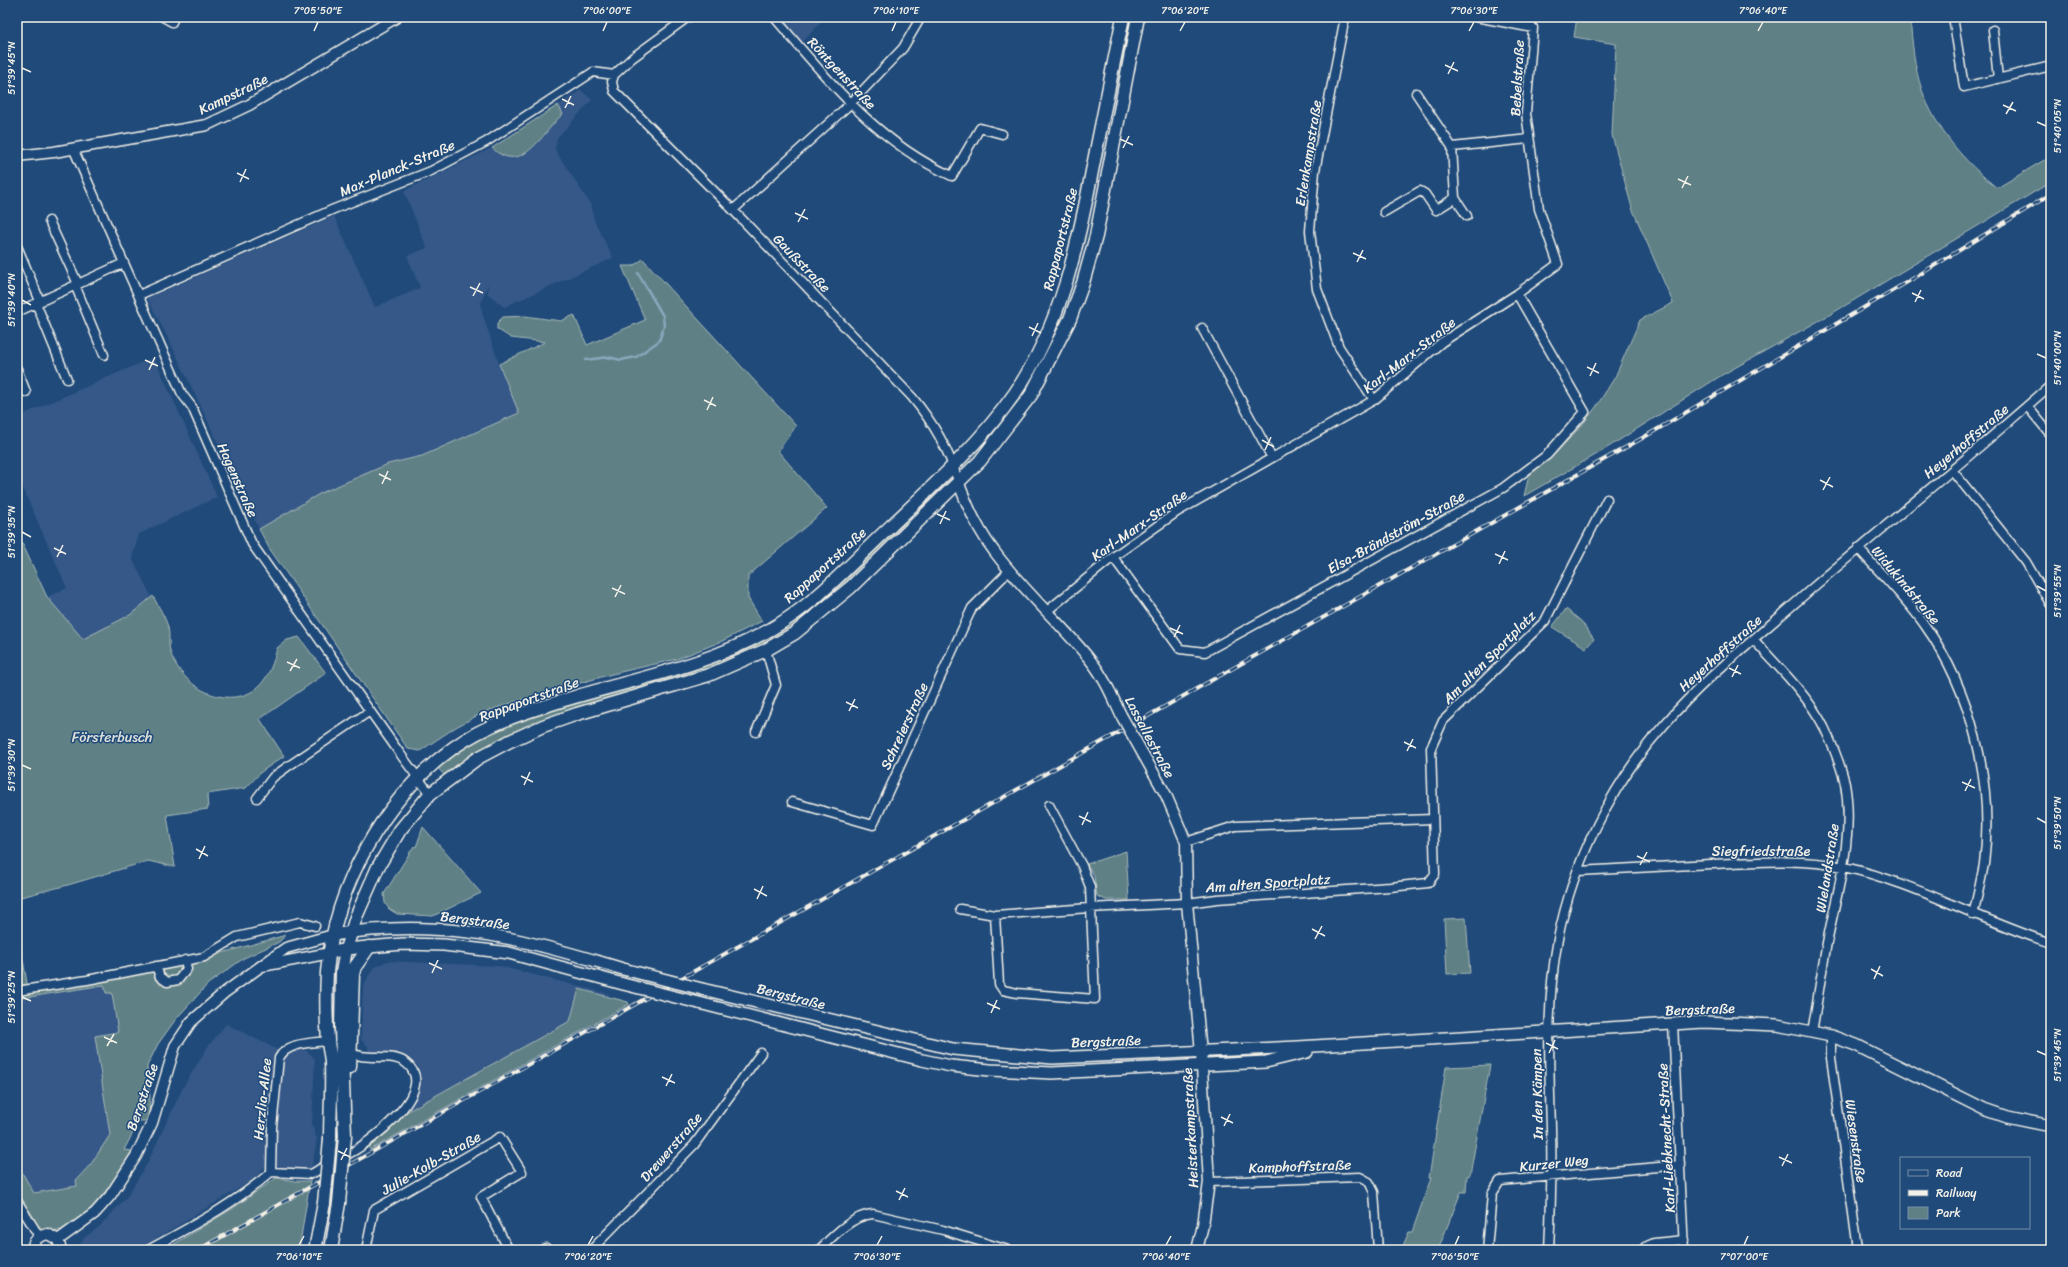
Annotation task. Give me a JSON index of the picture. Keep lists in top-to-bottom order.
{
  "streets": {
    "main road": ["Rappaportstraße", "Bergstraße"],
    "street": [
      "Röntgenstraße",
      "Bebelstraße",
      "Kampstraße",
      "Erlenkampstraße",
      "Max-Planck-Straße",
      "Gaußstraße",
      "Karl-Marx-Straße",
      "Heyerhoffstraße",
      "Hagenstraße",
      "Elsa-Brändström-Straße",
      "Widukindstraße",
      "Am alten Sportplatz",
      "Schreierstraße",
      "Lassallestraße",
      "Siegfriedstraße",
      "Wielandstraße",
      "In den Kämpen",
      "Herzlia-Allee",
      "Heisterkampstraße",
      "Karl-Liebknecht-Straße",
      "Wiesenstraße",
      "Drewerstraße",
      "Julie-Kolb-Straße",
      "Kurzer Weg",
      "Kamphoffstraße"
    ]
  },
  "crossings": [
    ["Bebelstraße", "Karl-Marx-Straße"],
    ["Kampstraße", "Hagenstraße"],
    ["Erlenkampstraße", "Karl-Marx-Straße"],
    ["Max-Planck-Straße", "Gaußstraße"],
    ["Max-Planck-Straße", "Hagenstraße"],
    ["Rappaportstraße", "Gaußstraße"],
    ["Rappaportstraße", "Hagenstraße"],
    ["Rappaportstraße", "Bergstraße"],
    ["Gaußstraße", "Lassallestraße"],
    ["Karl-Marx-Straße", "Elsa-Brändström-Straße"],
    ["Karl-Marx-Straße", "Lassallestraße"],
    ["Heyerhoffstraße", "Widukindstraße"],
    ["Heyerhoffstraße", "Siegfriedstraße"],
    ["Heyerhoffstraße", "Wielandstraße"],
    ["Heyerhoffstraße", "Bergstraße"],
    ["Heyerhoffstraße", "In den Kämpen"],
    ["Widukindstraße", "Siegfriedstraße"],
    ["Am alten Sportplatz", "Lassallestraße"],
    ["Schreierstraße", "Lassallestraße"],
    ["Lassallestraße", "Bergstraße"],
    ["Lassallestraße", "Heisterkampstraße"],
    ["Siegfriedstraße", "Wielandstraße"],
    ["Wielandstraße", "Bergstraße"],
    ["Bergstraße", "In den Kämpen"],
    ["Bergstraße", "Heisterkampstraße"],
    ["Bergstraße", "Karl-Liebknecht-Straße"],
    ["Bergstraße", "Wiesenstraße"],
    ["In den Kämpen", "Kurzer Weg"],
    ["Heisterkampstraße", "Kamphoffstraße"],
    ["Karl-Liebknecht-Straße", "Kurzer Weg"]
  ],
  "parks": ["Försterbusch"],
  "legend": ["Road", "Railway", "Park"],
  "coordinates": [
    "7°05'50\"E",
    "7°06'00\"E",
    "7°06'10\"E",
    "7°06'20\"E",
    "7°06'30\"E",
    "7°06'40\"E",
    "51°39'45\"N",
    "51°40'05\"N",
    "51°39'40\"N",
    "51°40'00\"N",
    "51°39'35\"N",
    "51°39'55\"N",
    "51°39'30\"N",
    "51°39'50\"N",
    "51°39'25\"N",
    "7°06'50\"E",
    "7°07'00\"E"
  ]
}
